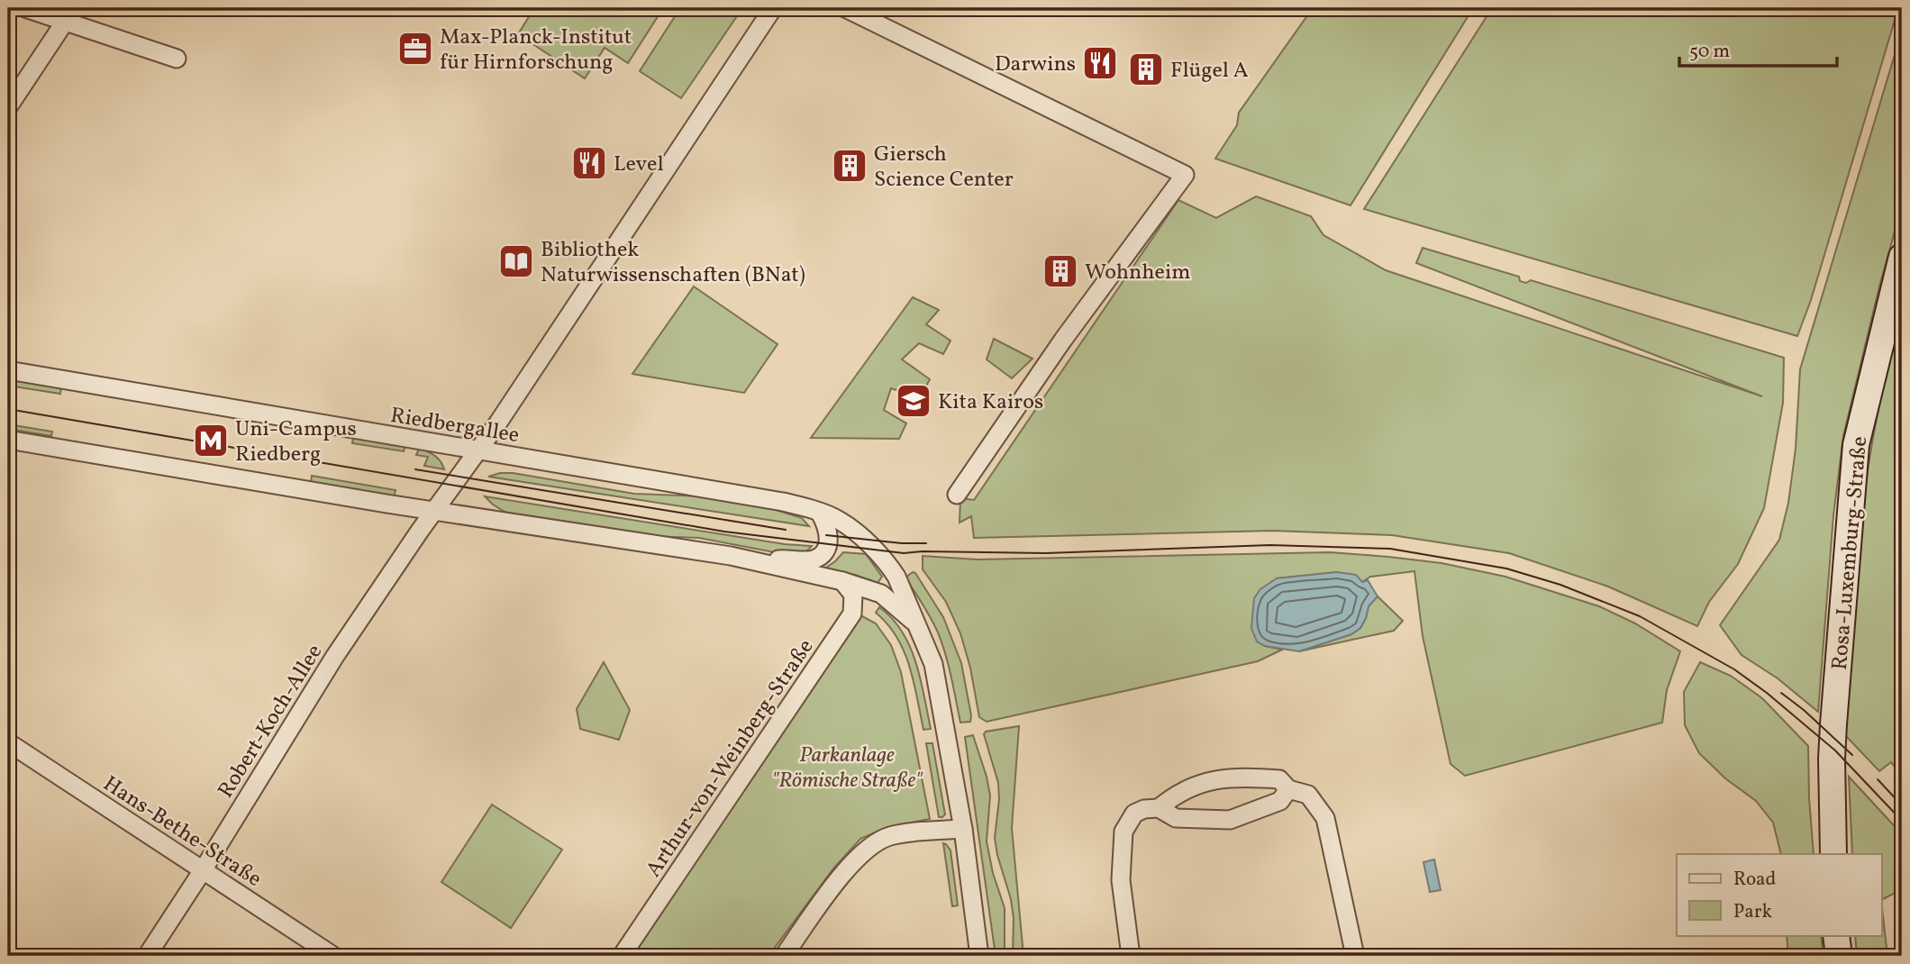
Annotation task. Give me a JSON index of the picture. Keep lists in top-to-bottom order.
{
  "streets": {
    "main road": ["Rosa-Luxemburg-Straße"],
    "street": [
      "Riedbergallee",
      "Robert-Koch-Allee",
      "Arthur-von-Weinberg-Straße",
      "Hans-Bethe-Straße"
    ]
  },
  "crossings": [
    ["Riedbergallee", "Robert-Koch-Allee"],
    ["Robert-Koch-Allee", "Hans-Bethe-Straße"]
  ],
  "parks": ["Parkanlage \"Römische Straße\""],
  "places": {
    "office": ["Max-Planck-Institut für Hirnforschung"],
    "restaurant": ["Darwins", "Level"],
    "building": ["Flügel A", "Giersch Science Center", "Wohnheim"],
    "library": ["Bibliothek Naturwissenschaften (BNat)"],
    "school or university": ["Kita Kairos"],
    "metro station": ["Uni-Campus Riedberg"]
  },
  "legend": ["Road", "Park"],
  "scale_bar": "50 m"
}
